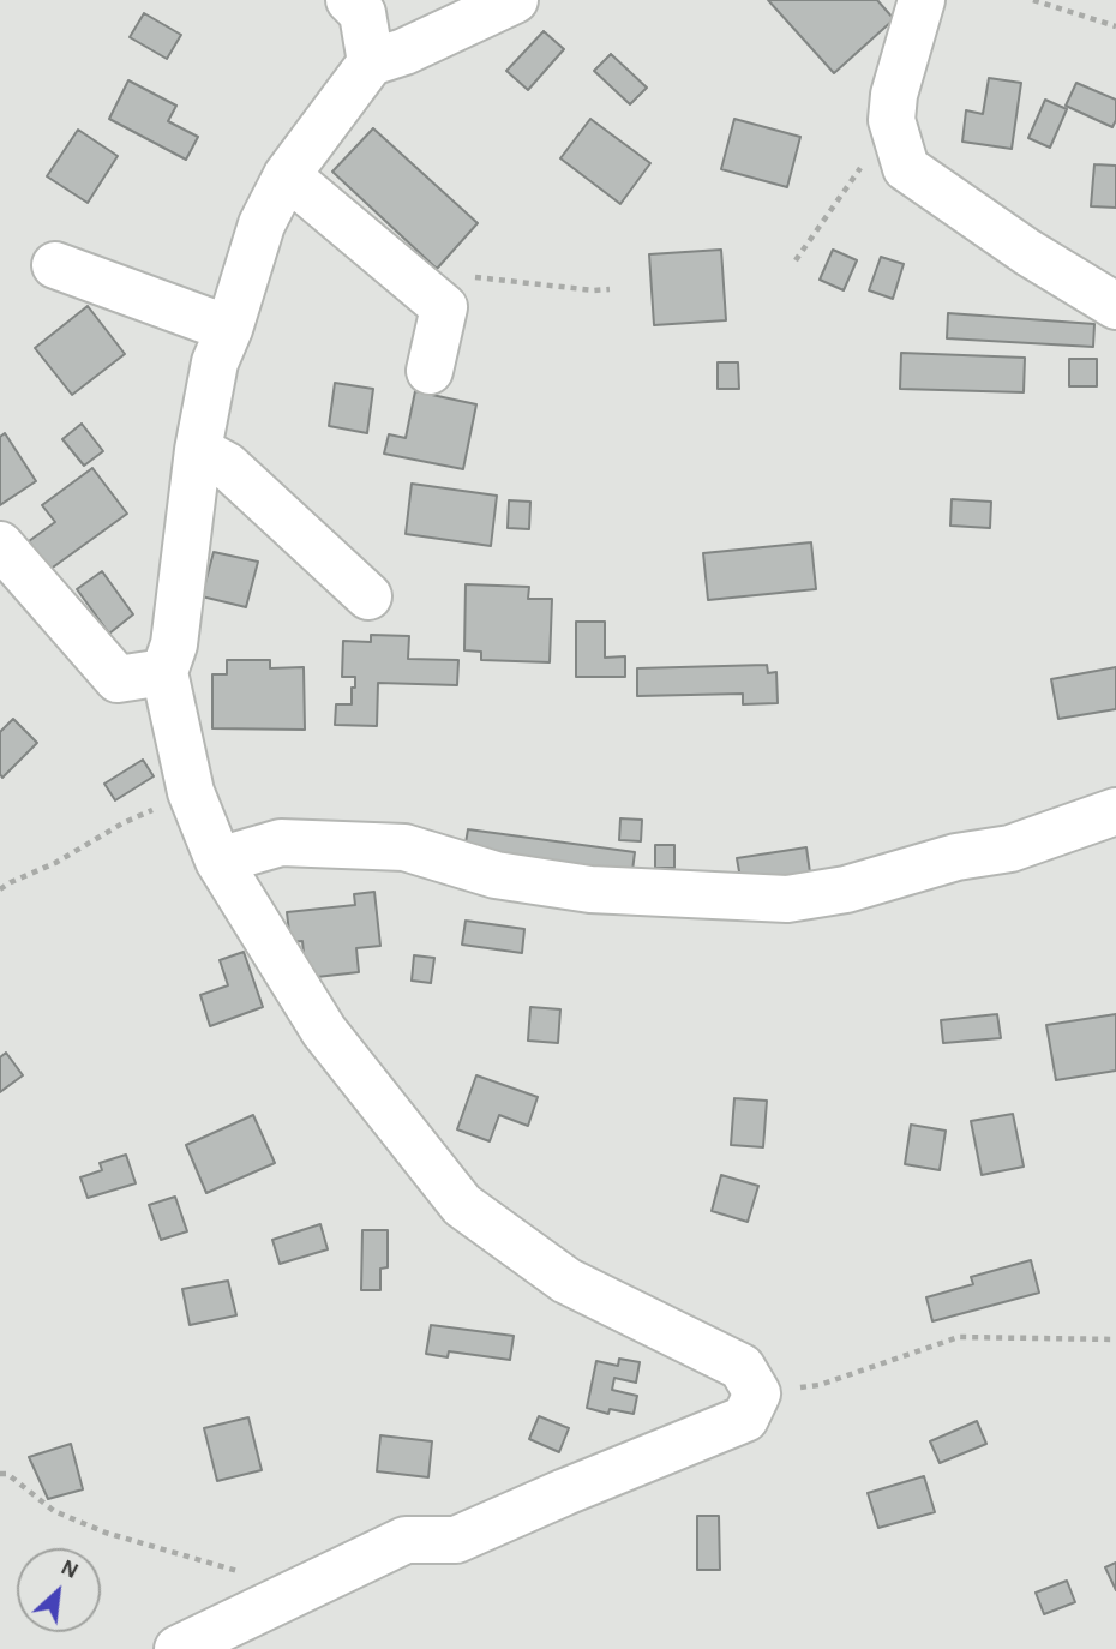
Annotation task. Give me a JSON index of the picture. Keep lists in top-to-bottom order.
{
  "north": "top right"
}
